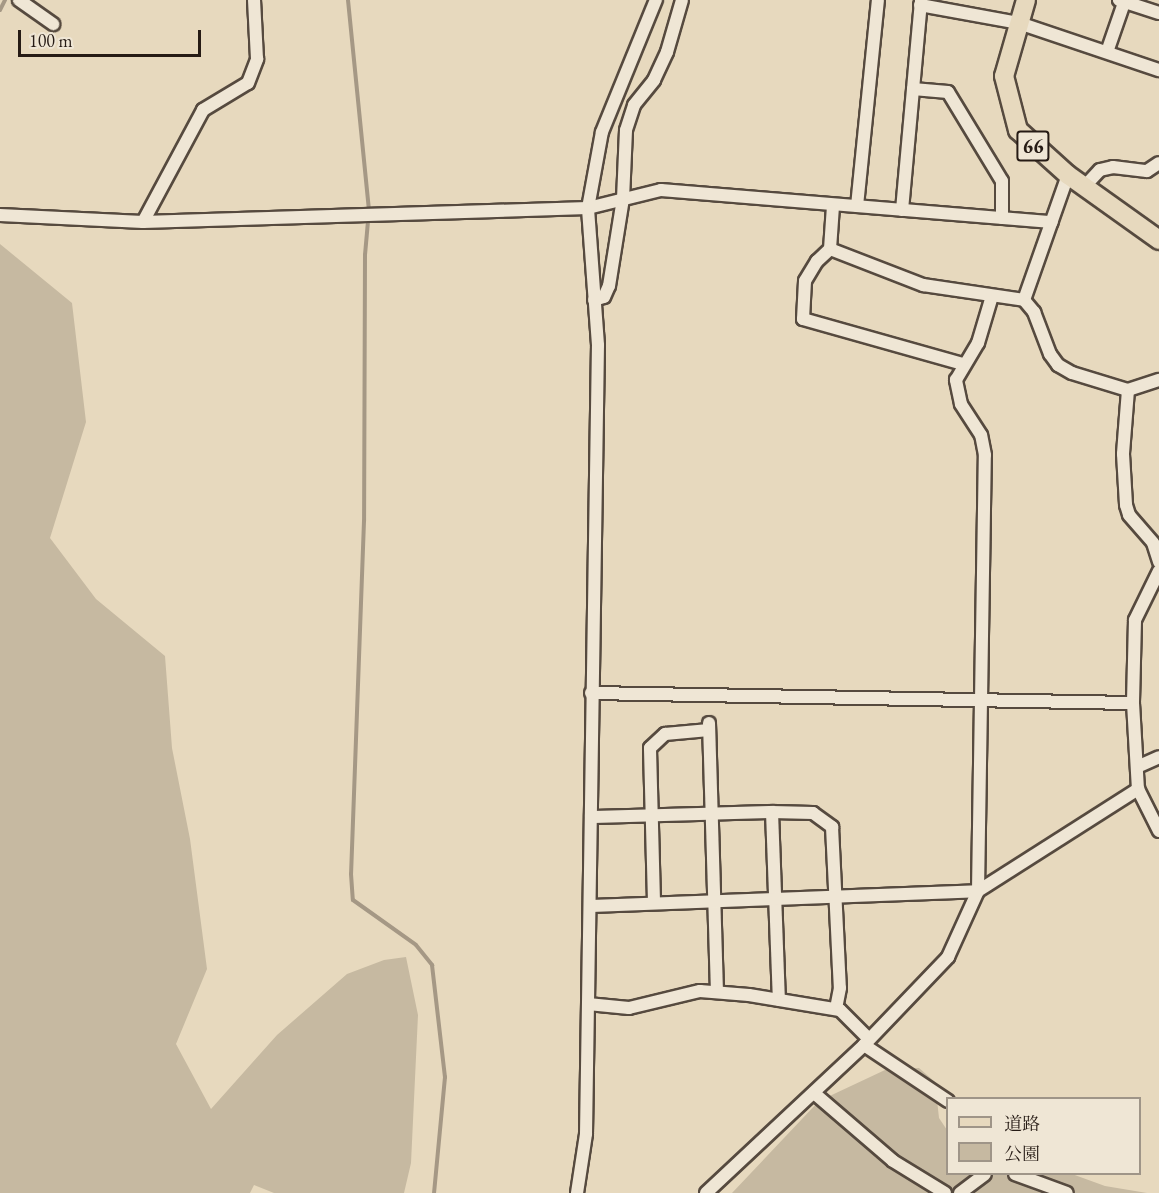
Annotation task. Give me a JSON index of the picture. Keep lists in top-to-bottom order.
{
  "streets": {
    "main road": ["66"]
  },
  "legend": ["道路", "公園"],
  "scale_bar": "100 m"
}
